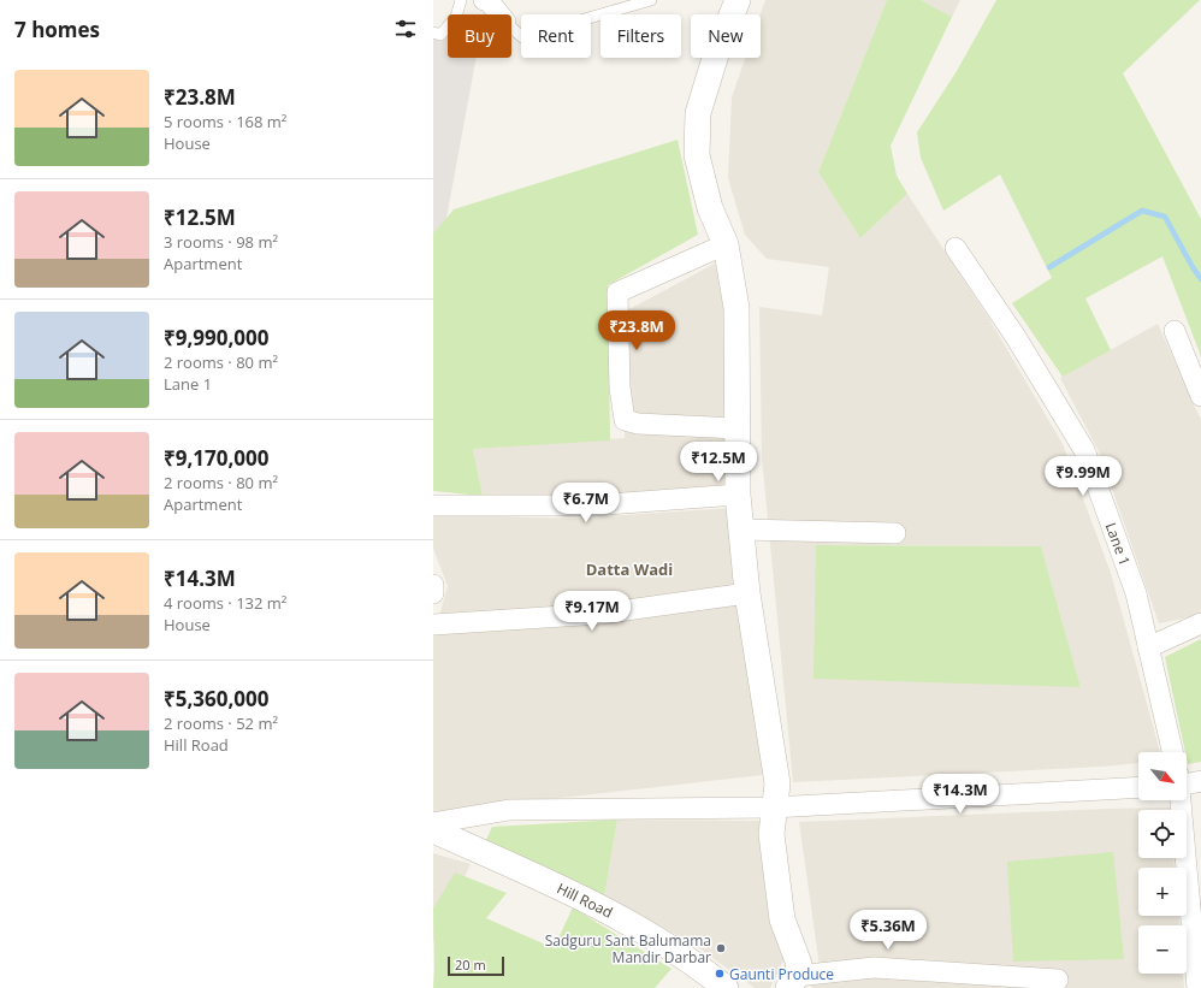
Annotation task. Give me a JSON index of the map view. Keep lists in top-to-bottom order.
{
  "streets": {
    "street": ["Lane 1", "Hill Road"]
  },
  "districts": ["Datta Wadi"],
  "places": ["Sadguru Sant Balumama Mandir Darbar", "Gaunti Produce"],
  "scale_bar": "20 m",
  "north": "bottom right",
  "page": {
    "heading": "7 homes",
    "chip": [
      "Buy",
      "Rent",
      "Filters",
      "New"
    ],
    "list": [
      {
        "name": "₹23.8M",
        "note": "5 rooms · 168 m² · House"
      },
      {
        "name": "₹12.5M",
        "note": "3 rooms · 98 m² · Apartment"
      },
      {
        "name": "₹9,990,000",
        "note": "2 rooms · 80 m² · Lane 1"
      },
      {
        "name": "₹9,170,000",
        "note": "2 rooms · 80 m² · Apartment"
      },
      {
        "name": "₹14.3M",
        "note": "4 rooms · 132 m² · House"
      },
      {
        "name": "₹5,360,000",
        "note": "2 rooms · 52 m² · Hill Road"
      }
    ],
    "price": [
      "₹23.8M",
      "₹12.5M",
      "₹9.99M",
      "₹6.7M",
      "₹9.17M",
      "₹14.3M",
      "₹5.36M"
    ],
    "map_buttons": ["+", "−"],
    "scale": "20 m"
  }
}
